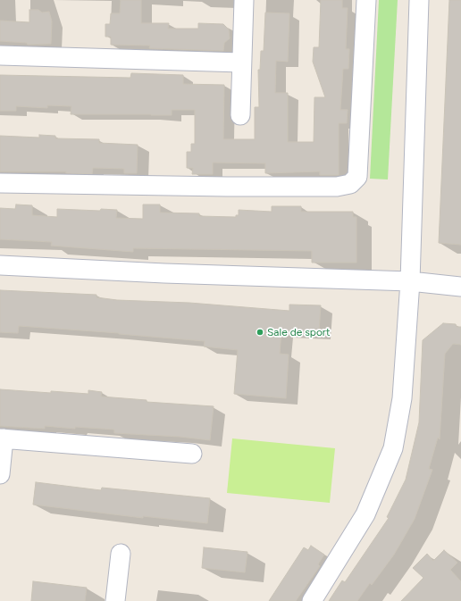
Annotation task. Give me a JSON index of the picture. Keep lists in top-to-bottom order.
{
  "places": ["Sale de sport"]
}
